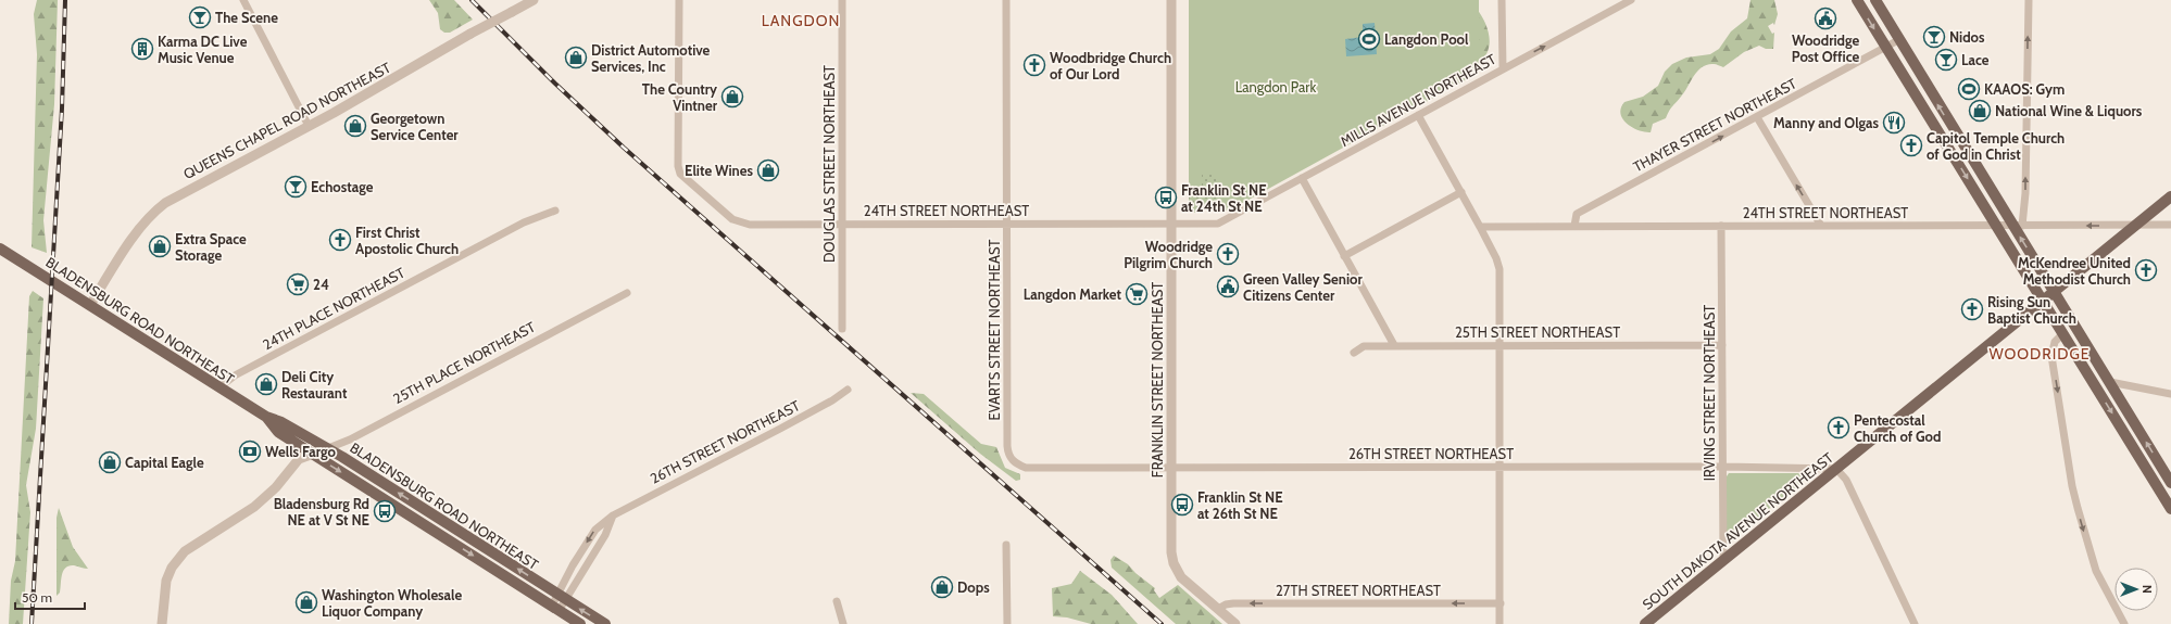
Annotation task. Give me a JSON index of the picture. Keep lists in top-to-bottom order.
{
  "streets": {
    "main road": ["BLADENSBURG ROAD NORTHEAST", "SOUTH DAKOTA AVENUE NORTHEAST"],
    "street": [
      "MILLS AVENUE NORTHEAST",
      "QUEENS CHAPEL ROAD NORTHEAST",
      "THAYER STREET NORTHEAST",
      "DOUGLAS STREET NORTHEAST",
      "24TH STREET NORTHEAST",
      "24TH PLACE NORTHEAST",
      "EVARTS STREET NORTHEAST",
      "25TH STREET NORTHEAST",
      "25TH PLACE NORTHEAST",
      "FRANKLIN STREET NORTHEAST",
      "IRVING STREET NORTHEAST",
      "26TH STREET NORTHEAST",
      "27TH STREET NORTHEAST"
    ]
  },
  "crossings": [
    ["MILLS AVENUE NORTHEAST", "24TH STREET NORTHEAST"],
    ["QUEENS CHAPEL ROAD NORTHEAST", "BLADENSBURG ROAD NORTHEAST"],
    ["THAYER STREET NORTHEAST", "24TH STREET NORTHEAST"],
    ["DOUGLAS STREET NORTHEAST", "24TH STREET NORTHEAST"],
    ["24TH STREET NORTHEAST", "EVARTS STREET NORTHEAST"],
    ["24TH STREET NORTHEAST", "FRANKLIN STREET NORTHEAST"],
    ["24TH STREET NORTHEAST", "IRVING STREET NORTHEAST"],
    ["24TH STREET NORTHEAST", "SOUTH DAKOTA AVENUE NORTHEAST"],
    ["24TH PLACE NORTHEAST", "BLADENSBURG ROAD NORTHEAST"],
    ["BLADENSBURG ROAD NORTHEAST", "25TH PLACE NORTHEAST"],
    ["BLADENSBURG ROAD NORTHEAST", "26TH STREET NORTHEAST"],
    ["EVARTS STREET NORTHEAST", "26TH STREET NORTHEAST"],
    ["25TH STREET NORTHEAST", "IRVING STREET NORTHEAST"],
    ["FRANKLIN STREET NORTHEAST", "26TH STREET NORTHEAST"],
    ["FRANKLIN STREET NORTHEAST", "27TH STREET NORTHEAST"],
    ["IRVING STREET NORTHEAST", "26TH STREET NORTHEAST"],
    ["IRVING STREET NORTHEAST", "SOUTH DAKOTA AVENUE NORTHEAST"],
    ["26TH STREET NORTHEAST", "SOUTH DAKOTA AVENUE NORTHEAST"]
  ],
  "one_way": ["THAYER STREET NORTHEAST", "27TH STREET NORTHEAST"],
  "districts": ["LANGDON", "WOODRIDGE"],
  "parks": ["Langdon Park"],
  "places": {
    "bar": [
      "The Scene",
      "Nidos",
      "Lace",
      "Echostage"
    ],
    "public building": ["Woodridge Post Office", "Green Valley Senior Citizens Center"],
    "sports": ["Langdon Pool", "KAAOS: Gym"],
    "building": ["Karma DC Live Music Venue"],
    "shop": [
      "District Automotive Services, Inc",
      "The Country Vintner",
      "National Wine & Liquors",
      "Georgetown Service Center",
      "Elite Wines",
      "Extra Space Storage",
      "Deli City Restaurant",
      "Capital Eagle",
      "Dops",
      "Washington Wholesale Liquor Company"
    ],
    "church": [
      "Woodbridge Church of Our Lord",
      "Capitol Temple Church of God in Christ",
      "First Christ Apostolic Church",
      "Woodridge Pilgrim Church",
      "McKendree United Methodist Church",
      "Rising Sun Baptist Church",
      "Pentecostal Church of God"
    ],
    "restaurant": ["Manny and Olgas"],
    "bus stop": ["Franklin St NE at 24th St NE", "Franklin St NE at 26th St NE", "Bladensburg Rd NE at V St NE"],
    "supermarket": ["24", "Langdon Market"],
    "bank": ["Wells Fargo"]
  },
  "scale_bar": "50 m",
  "north": "right"
}
